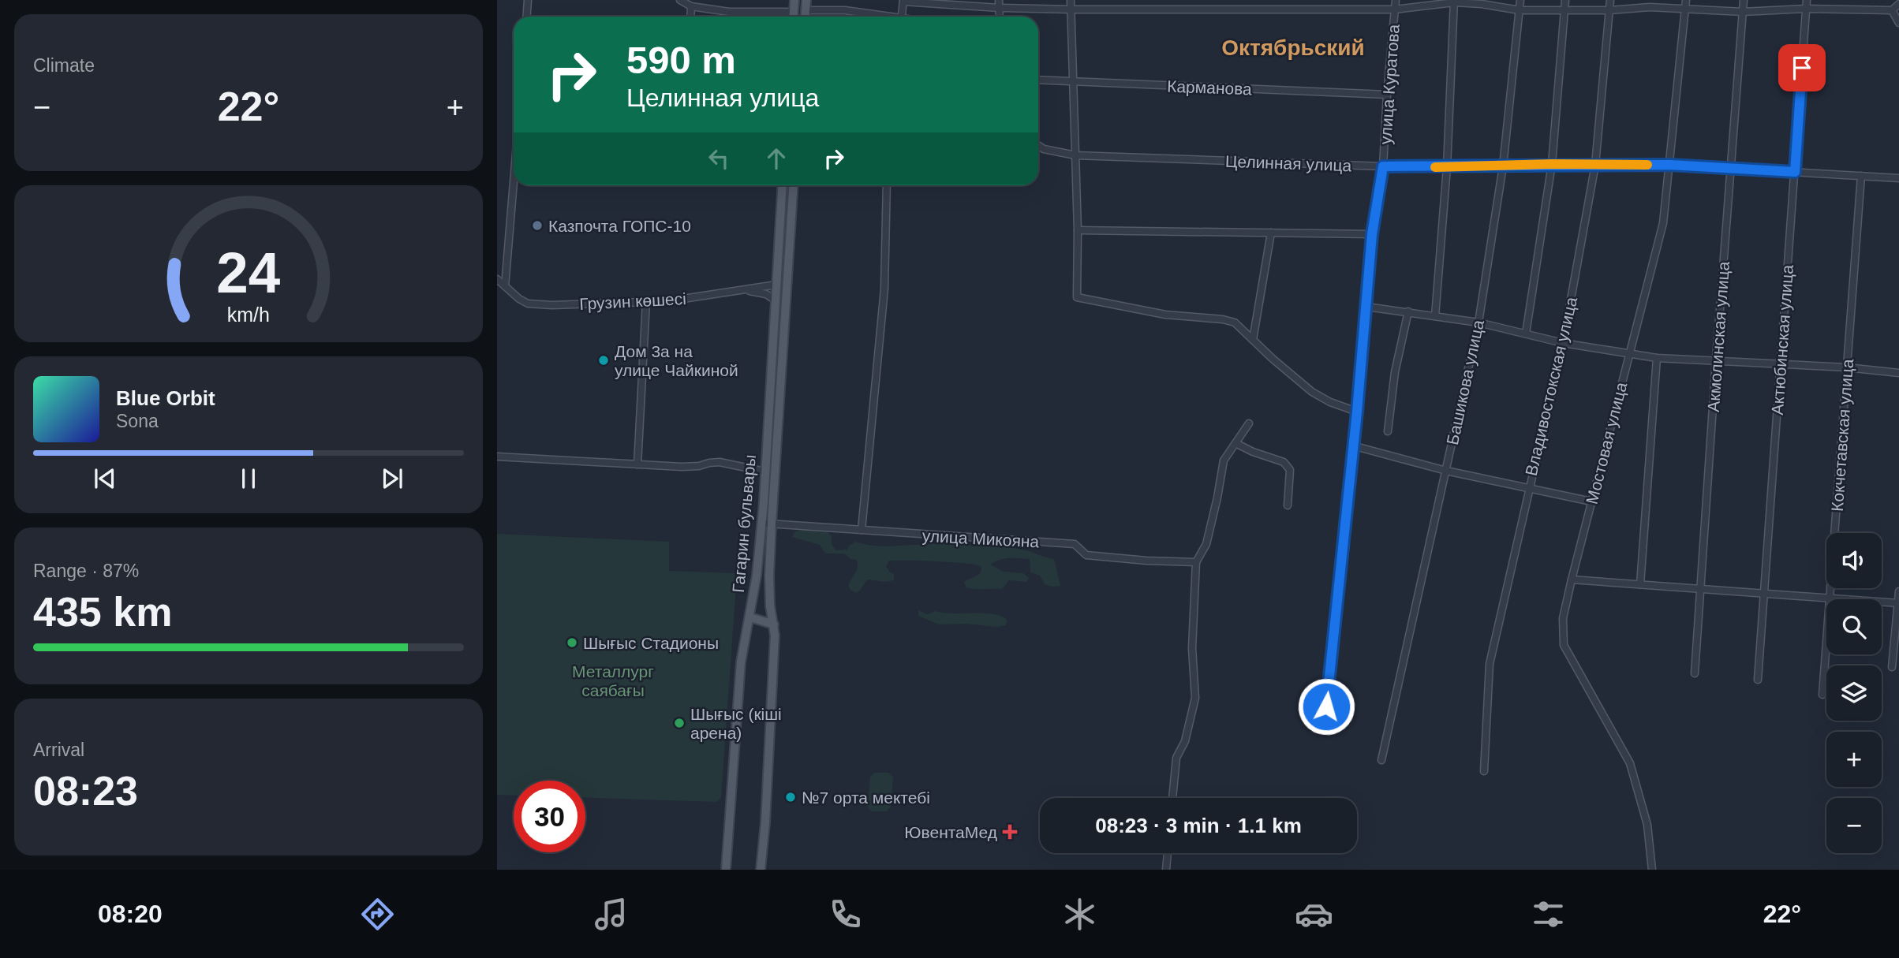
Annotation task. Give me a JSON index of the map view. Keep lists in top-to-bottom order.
{
  "streets": {
    "main road": ["Гагарин бульвары"],
    "street": [
      "улица Куратова",
      "Карманова",
      "Целинная улица",
      "Грузин көшесі",
      "Акмолинская улица",
      "Актюбинская улица",
      "Башикова улица",
      "Владивостокская улица",
      "Кокчетавская улица",
      "Мостовая улица",
      "улица Микояна"
    ]
  },
  "crossings": [
    ["улица Куратова", "Карманова"],
    ["улица Куратова", "Целинная улица"],
    ["Целинная улица", "Акмолинская улица"],
    ["Целинная улица", "Актюбинская улица"],
    ["Целинная улица", "Башикова улица"],
    ["Целинная улица", "Владивостокская улица"],
    ["Целинная улица", "Кокчетавская улица"],
    ["Целинная улица", "Мостовая улица"],
    ["Грузин көшесі", "Гагарин бульвары"],
    ["Гагарин бульвары", "улица Микояна"]
  ],
  "districts": ["Октябрьский"],
  "parks": ["Металлург саябағы"],
  "places": {
    "other": [
      "Казпочта ГОПС-10",
      "Дом 3а на улице Чайкиной",
      "Шығыс Стадионы",
      "Шығыс (кіші арена)",
      "№7 орта мектебі"
    ],
    "health": ["ЮвентаМед"]
  },
  "page": {
    "tile": [
      "Climate",
      ["Range · 87%", "435 km"],
      ["Arrival", "08:23"]
    ],
    "turn": ["590 m", "Целинная улица"],
    "heat": ["−", "22°", "+"],
    "song": ["Blue Orbit", "Sona"],
    "map_buttons": ["+", "−"],
    "limit": "30",
    "trip": "08:23 · 3 min · 1.1 km",
    "tabs": ["08:20", "22°"],
    "gauge": ["24", "km/h"]
  }
}
